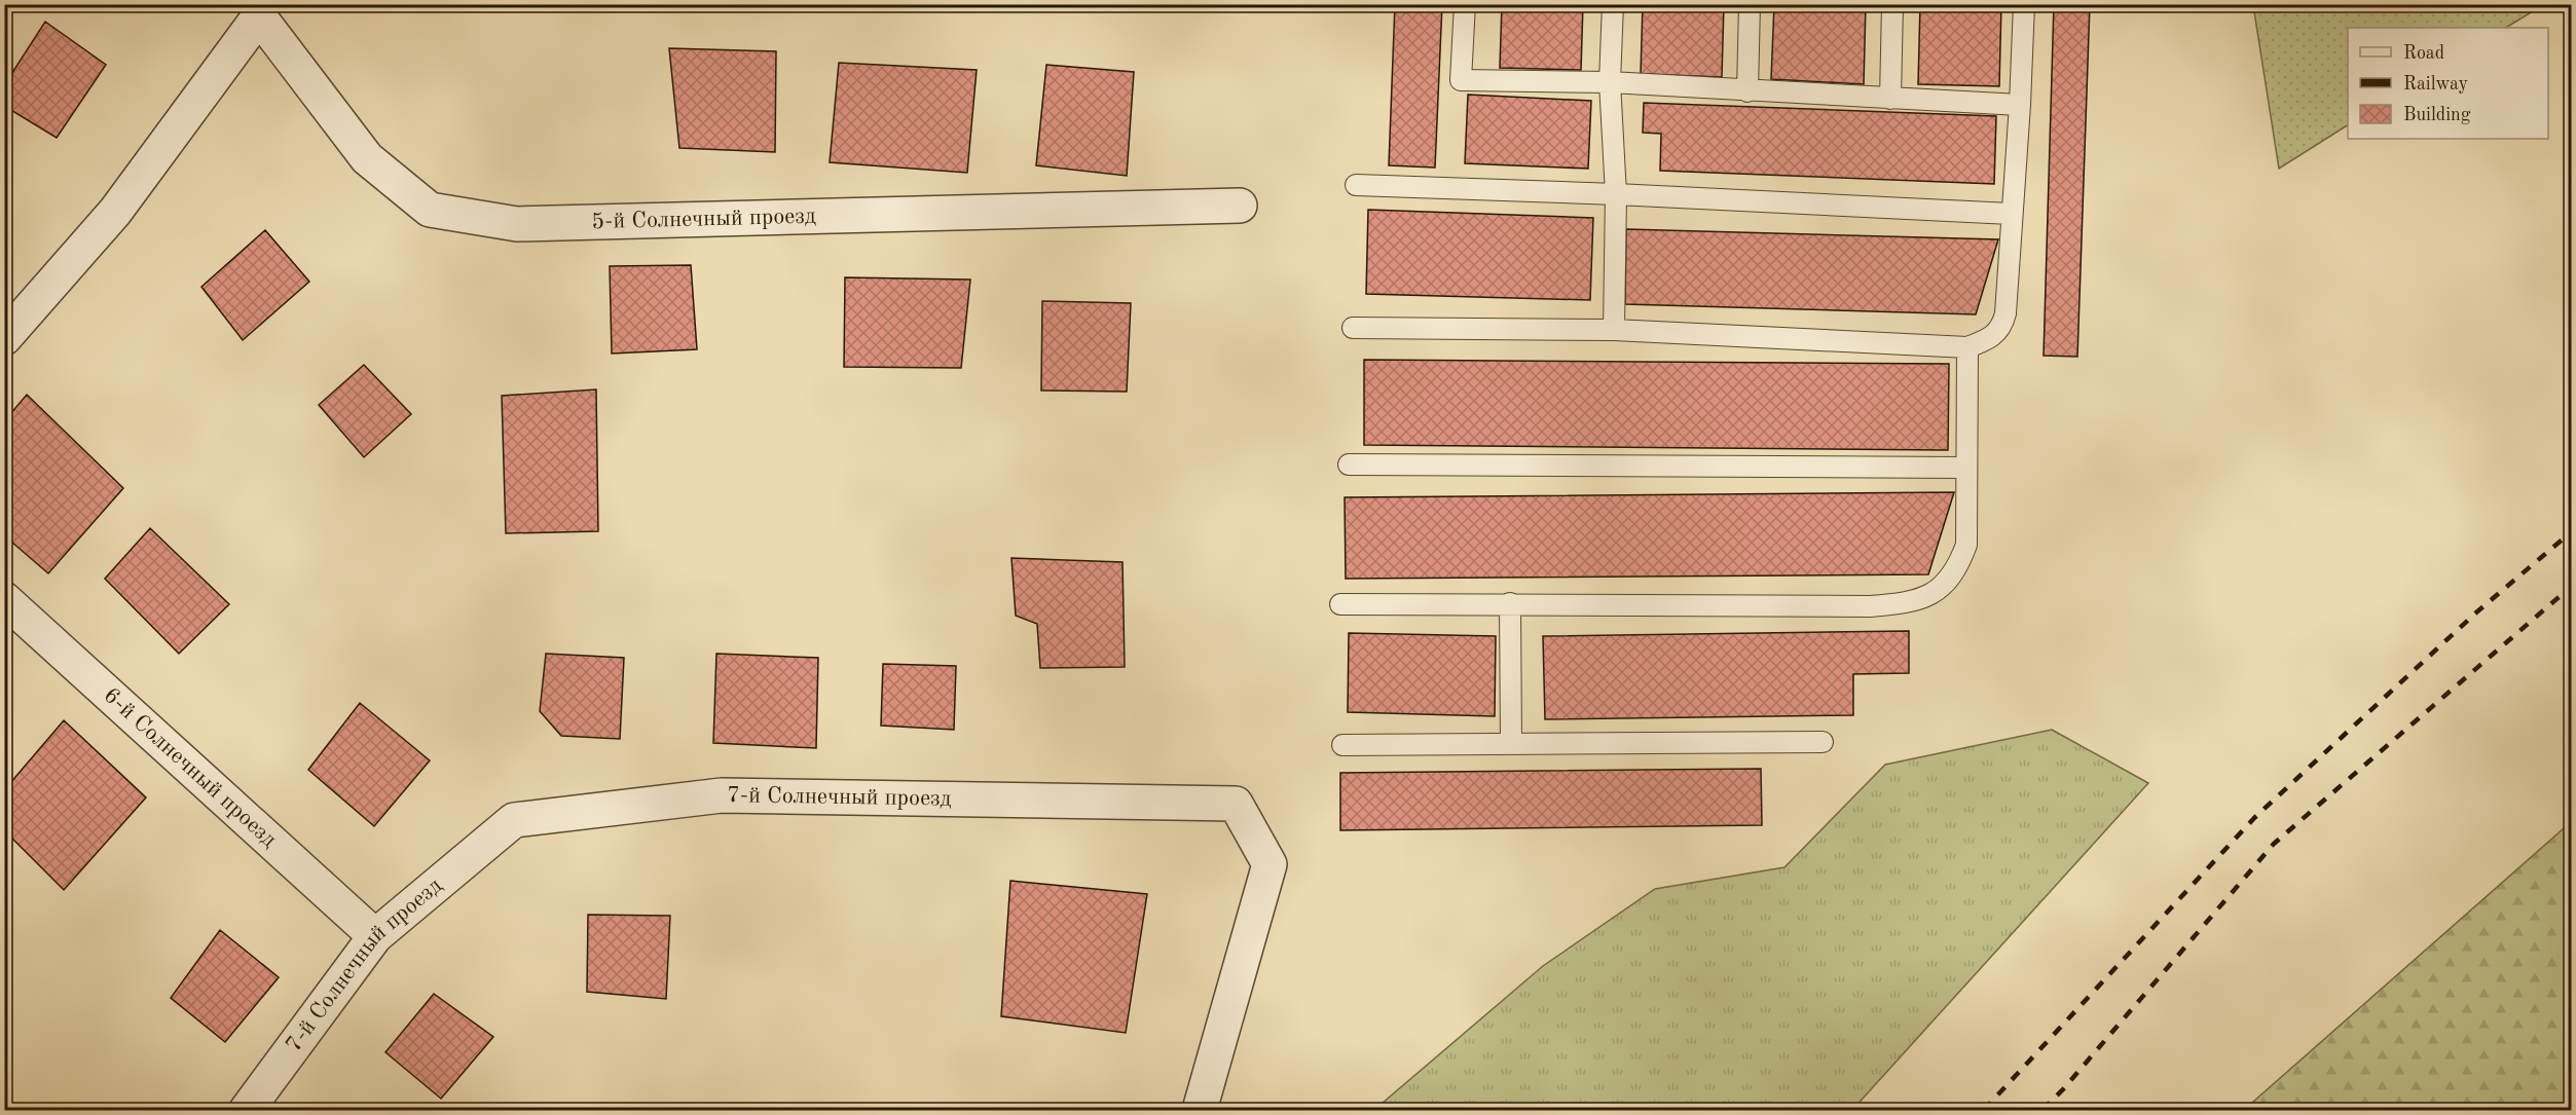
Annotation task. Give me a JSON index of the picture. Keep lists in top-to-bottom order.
{
  "streets": {
    "street": ["5-й Солнечный проезд", "6-й Солнечный проезд", "7-й Солнечный проезд"]
  },
  "crossings": [
    ["6-й Солнечный проезд", "7-й Солнечный проезд"]
  ],
  "legend": ["Road", "Railway", "Building"]
}
